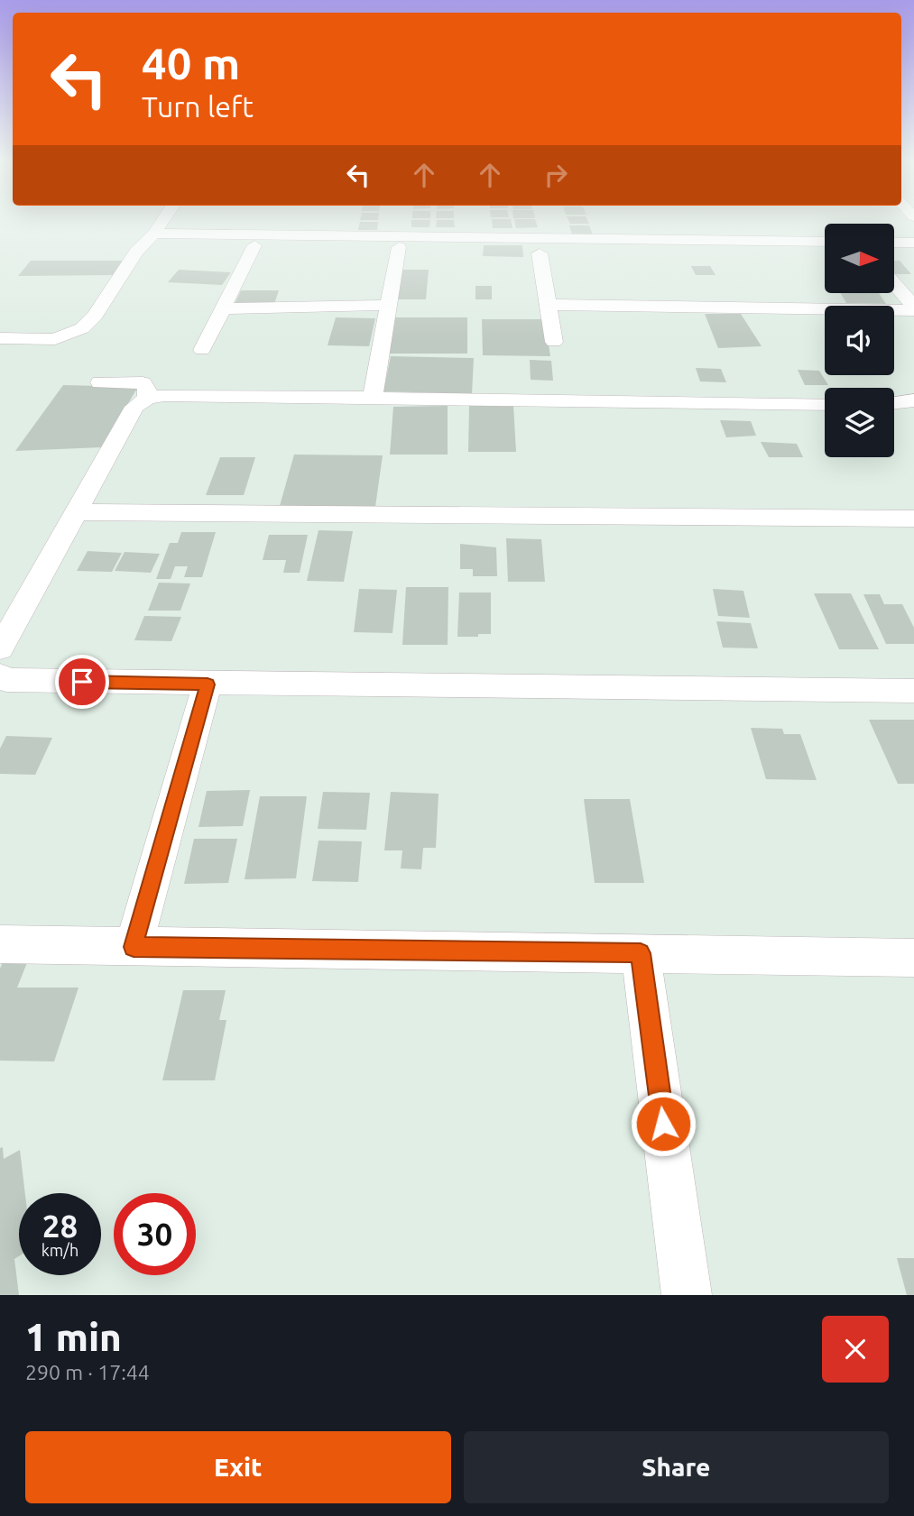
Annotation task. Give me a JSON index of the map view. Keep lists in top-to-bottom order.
{
  "north": "right",
  "page": {
    "turn": ["40 m", "Turn left"],
    "speed": "28 km/h",
    "limit": "30",
    "heading": ["1 min", "290 m · 17:44"],
    "buttons": ["Exit", "Share"]
  }
}
